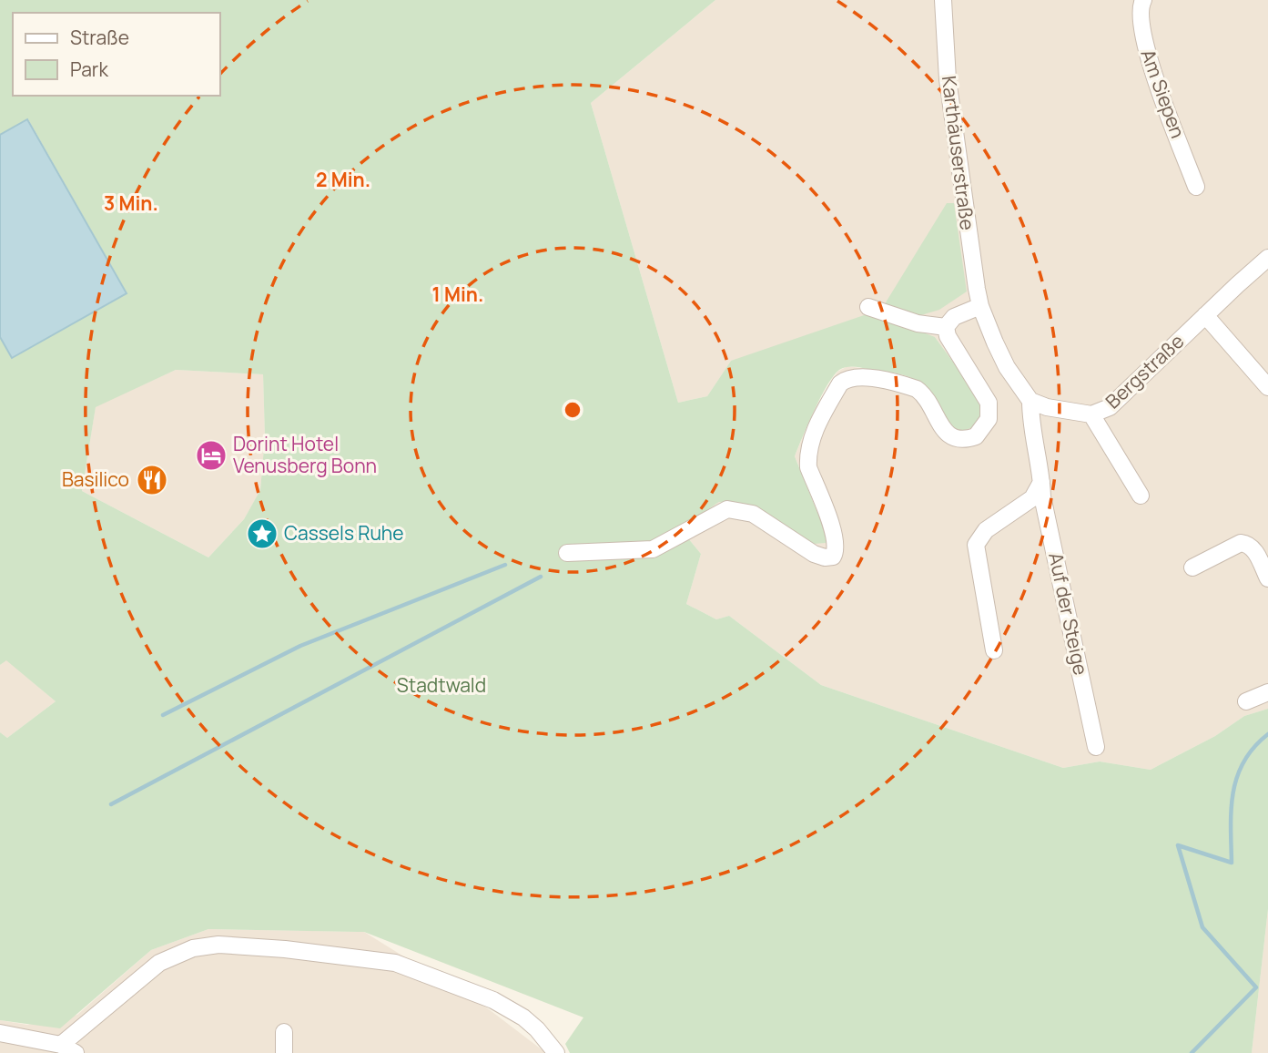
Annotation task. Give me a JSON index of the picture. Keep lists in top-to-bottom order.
{
  "streets": {
    "street": [
      "Am Siepen",
      "Karthäuserstraße",
      "Bergstraße",
      "Auf der Steige"
    ]
  },
  "crossings": [
    ["Bergstraße", "Auf der Steige"]
  ],
  "parks": ["Stadtwald"],
  "places": {
    "hotel": ["Dorint Hotel Venusberg Bonn"],
    "restaurant": ["Basilico"],
    "place": ["Cassels Ruhe"]
  },
  "legend": ["Straße", "Park"],
  "rings": ["2 Min.", "3 Min.", "1 Min."]
}
